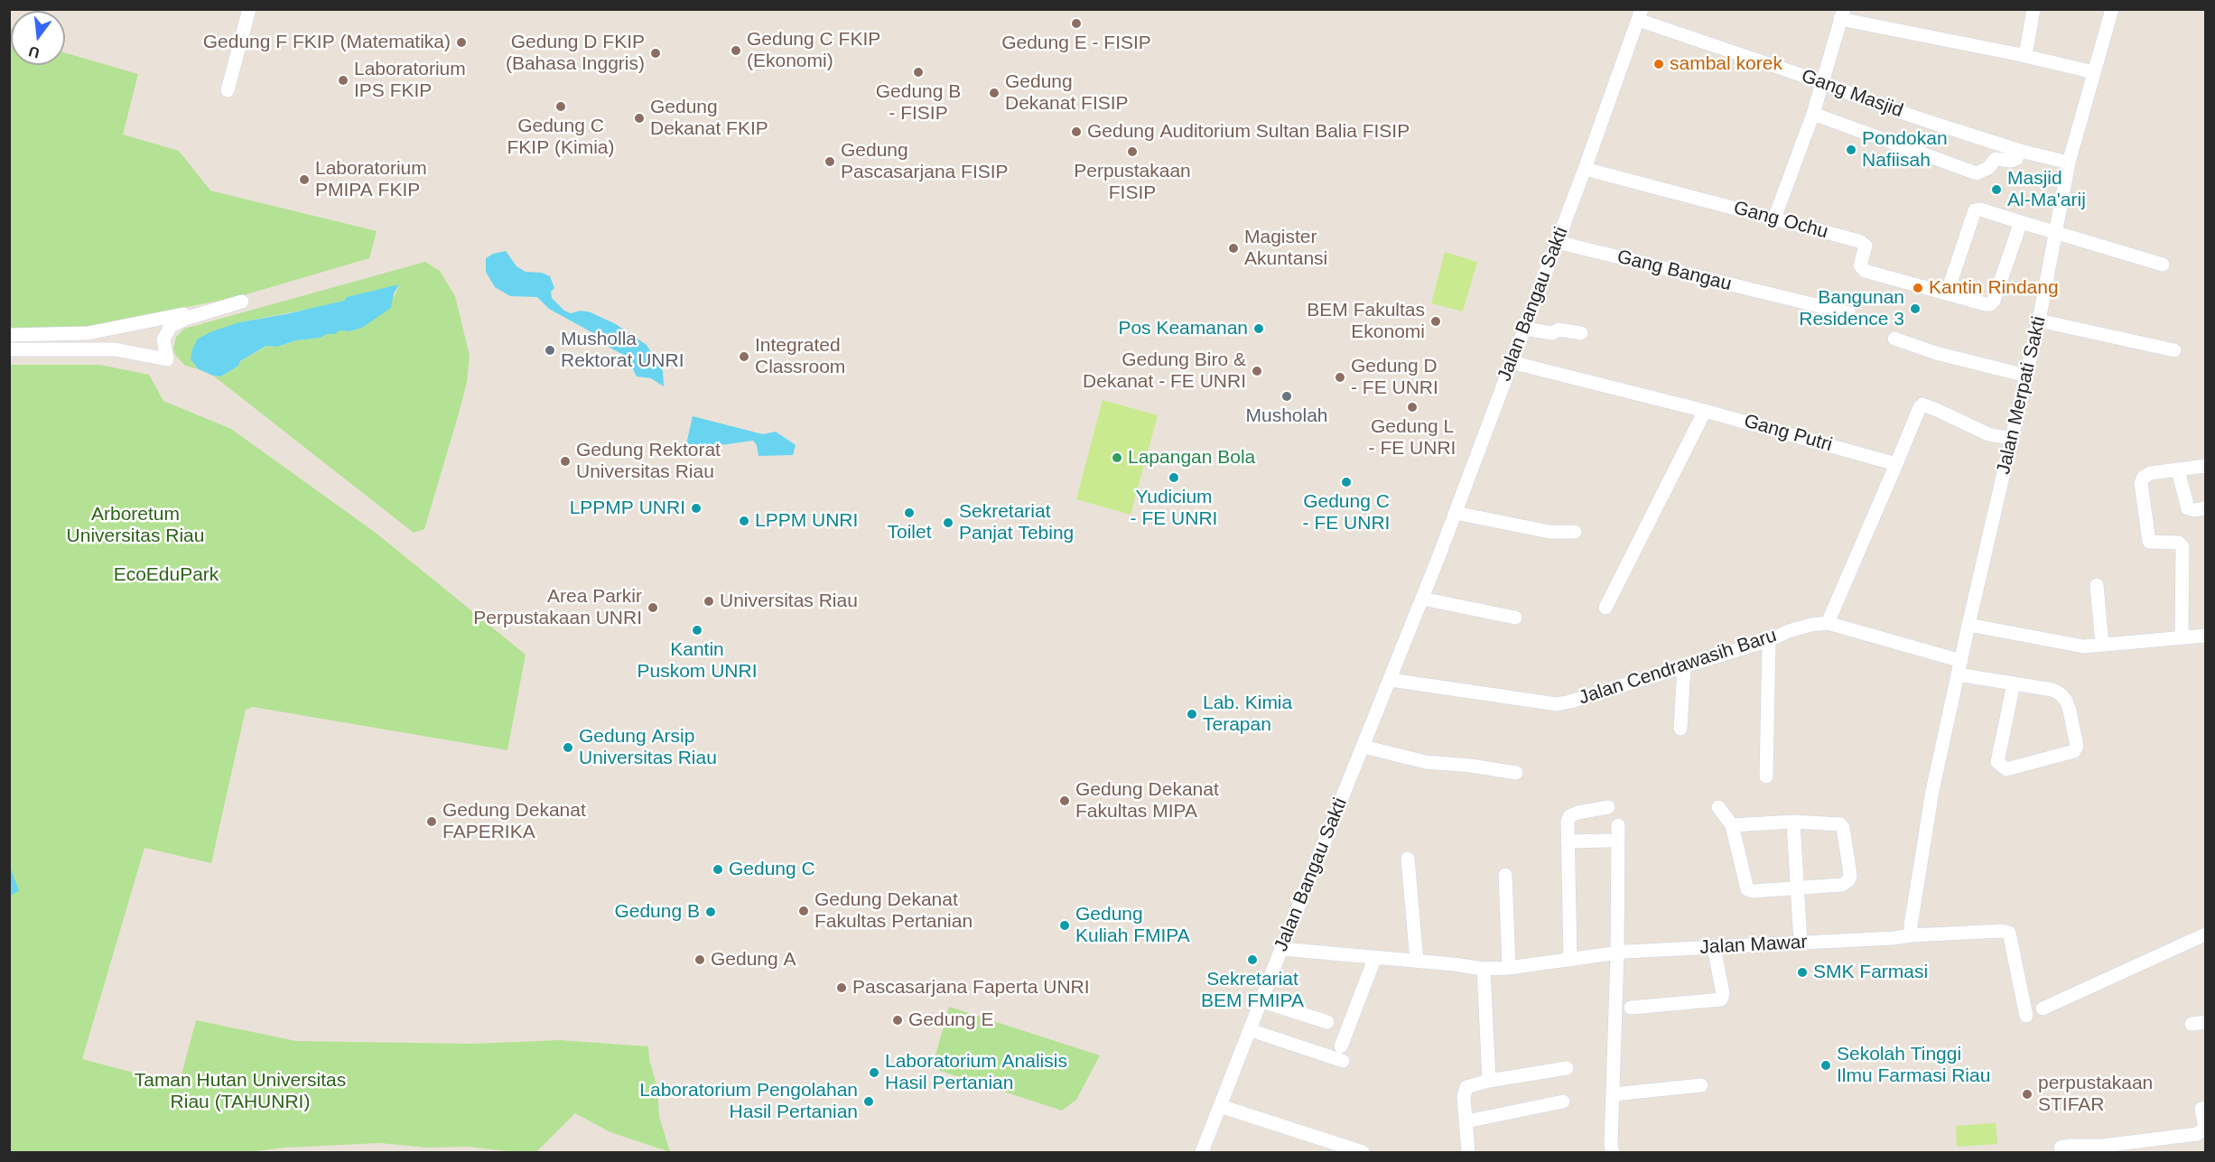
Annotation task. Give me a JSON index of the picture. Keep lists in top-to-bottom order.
{
  "streets": {
    "street": [
      "Gang Masjid",
      "Gang Ochu",
      "Gang Bangau",
      "Jalan Bangau Sakti",
      "Jalan Merpati Sakti",
      "Gang Putri",
      "Jalan Cendrawasih Baru",
      "Jalan Mawar"
    ]
  },
  "crossings": [
    ["Gang Masjid", "Jalan Bangau Sakti"],
    ["Gang Masjid", "Jalan Merpati Sakti"],
    ["Gang Ochu", "Jalan Bangau Sakti"],
    ["Gang Bangau", "Jalan Bangau Sakti"],
    ["Jalan Bangau Sakti", "Gang Putri"],
    ["Jalan Bangau Sakti", "Jalan Cendrawasih Baru"],
    ["Jalan Bangau Sakti", "Jalan Mawar"]
  ],
  "parks": ["Arboretum Universitas Riau", "EcoEduPark", "Taman Hutan Universitas Riau (TAHUNRI)"],
  "places": [
    "Gedung E - FISIP",
    "Gedung F FKIP (Matematika)",
    "Gedung C FKIP (Ekonomi)",
    "Gedung D FKIP (Bahasa Inggris)",
    "sambal korek",
    "Gedung B - FISIP",
    "Laboratorium IPS FKIP",
    "Gedung Dekanat FISIP",
    "Gedung C FKIP (Kimia)",
    "Gedung Dekanat FKIP",
    "Gedung Auditorium Sultan Balia FISIP",
    "Pondokan Nafiisah",
    "Perpustakaan FISIP",
    "Gedung Pascasarjana FISIP",
    "Laboratorium PMIPA FKIP",
    "Masjid Al-Ma'arij",
    "Magister Akuntansi",
    "Kantin Rindang",
    "Bangunan Residence 3",
    "BEM Fakultas Ekonomi",
    "Pos Keamanan",
    "Musholla Rektorat UNRI",
    "Integrated Classroom",
    "Gedung Biro & Dekanat - FE UNRI",
    "Gedung D - FE UNRI",
    "Musholah",
    "Gedung L - FE UNRI",
    "Lapangan Bola",
    "Gedung Rektorat Universitas Riau",
    "Yudicium - FE UNRI",
    "Gedung C - FE UNRI",
    "LPPMP UNRI",
    "Toilet",
    "LPPM UNRI",
    "Sekretariat Panjat Tebing",
    "Universitas Riau",
    "Area Parkir Perpustakaan UNRI",
    "Kantin Puskom UNRI",
    "Lab. Kimia Terapan",
    "Gedung Arsip Universitas Riau",
    "Gedung Dekanat Fakultas MIPA",
    "Gedung Dekanat FAPERIKA",
    "Gedung C",
    "Gedung Dekanat Fakultas Pertanian",
    "Gedung B",
    "Gedung Kuliah FMIPA",
    "Gedung A",
    "Sekretariat BEM FMIPA",
    "SMK Farmasi",
    "Pascasarjana Faperta UNRI",
    "Gedung E",
    "Sekolah Tinggi Ilmu Farmasi Riau",
    "Laboratorium Analisis Hasil Pertanian",
    "perpustakaan STIFAR",
    "Laboratorium Pengolahan Hasil Pertanian"
  ],
  "north": "bottom"
}
